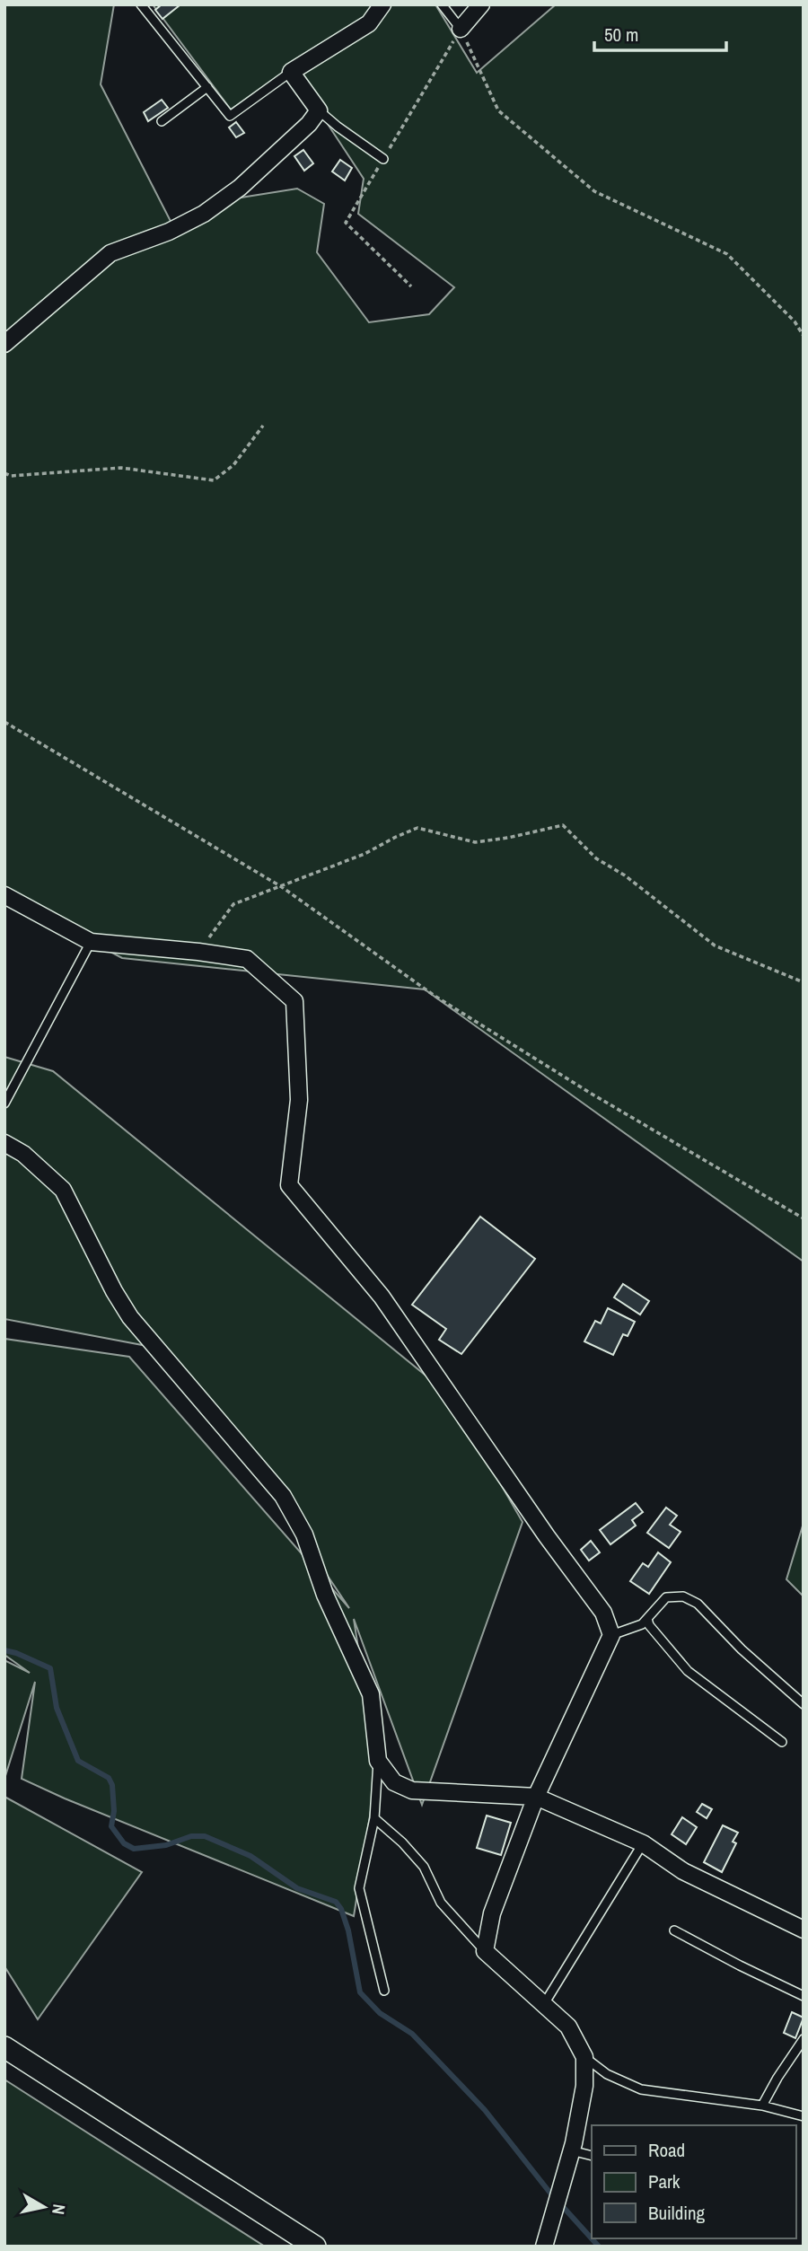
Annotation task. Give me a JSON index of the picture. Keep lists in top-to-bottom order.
{
  "legend": ["Road", "Park", "Building"],
  "scale_bar": "50 m",
  "north": "right"
}
